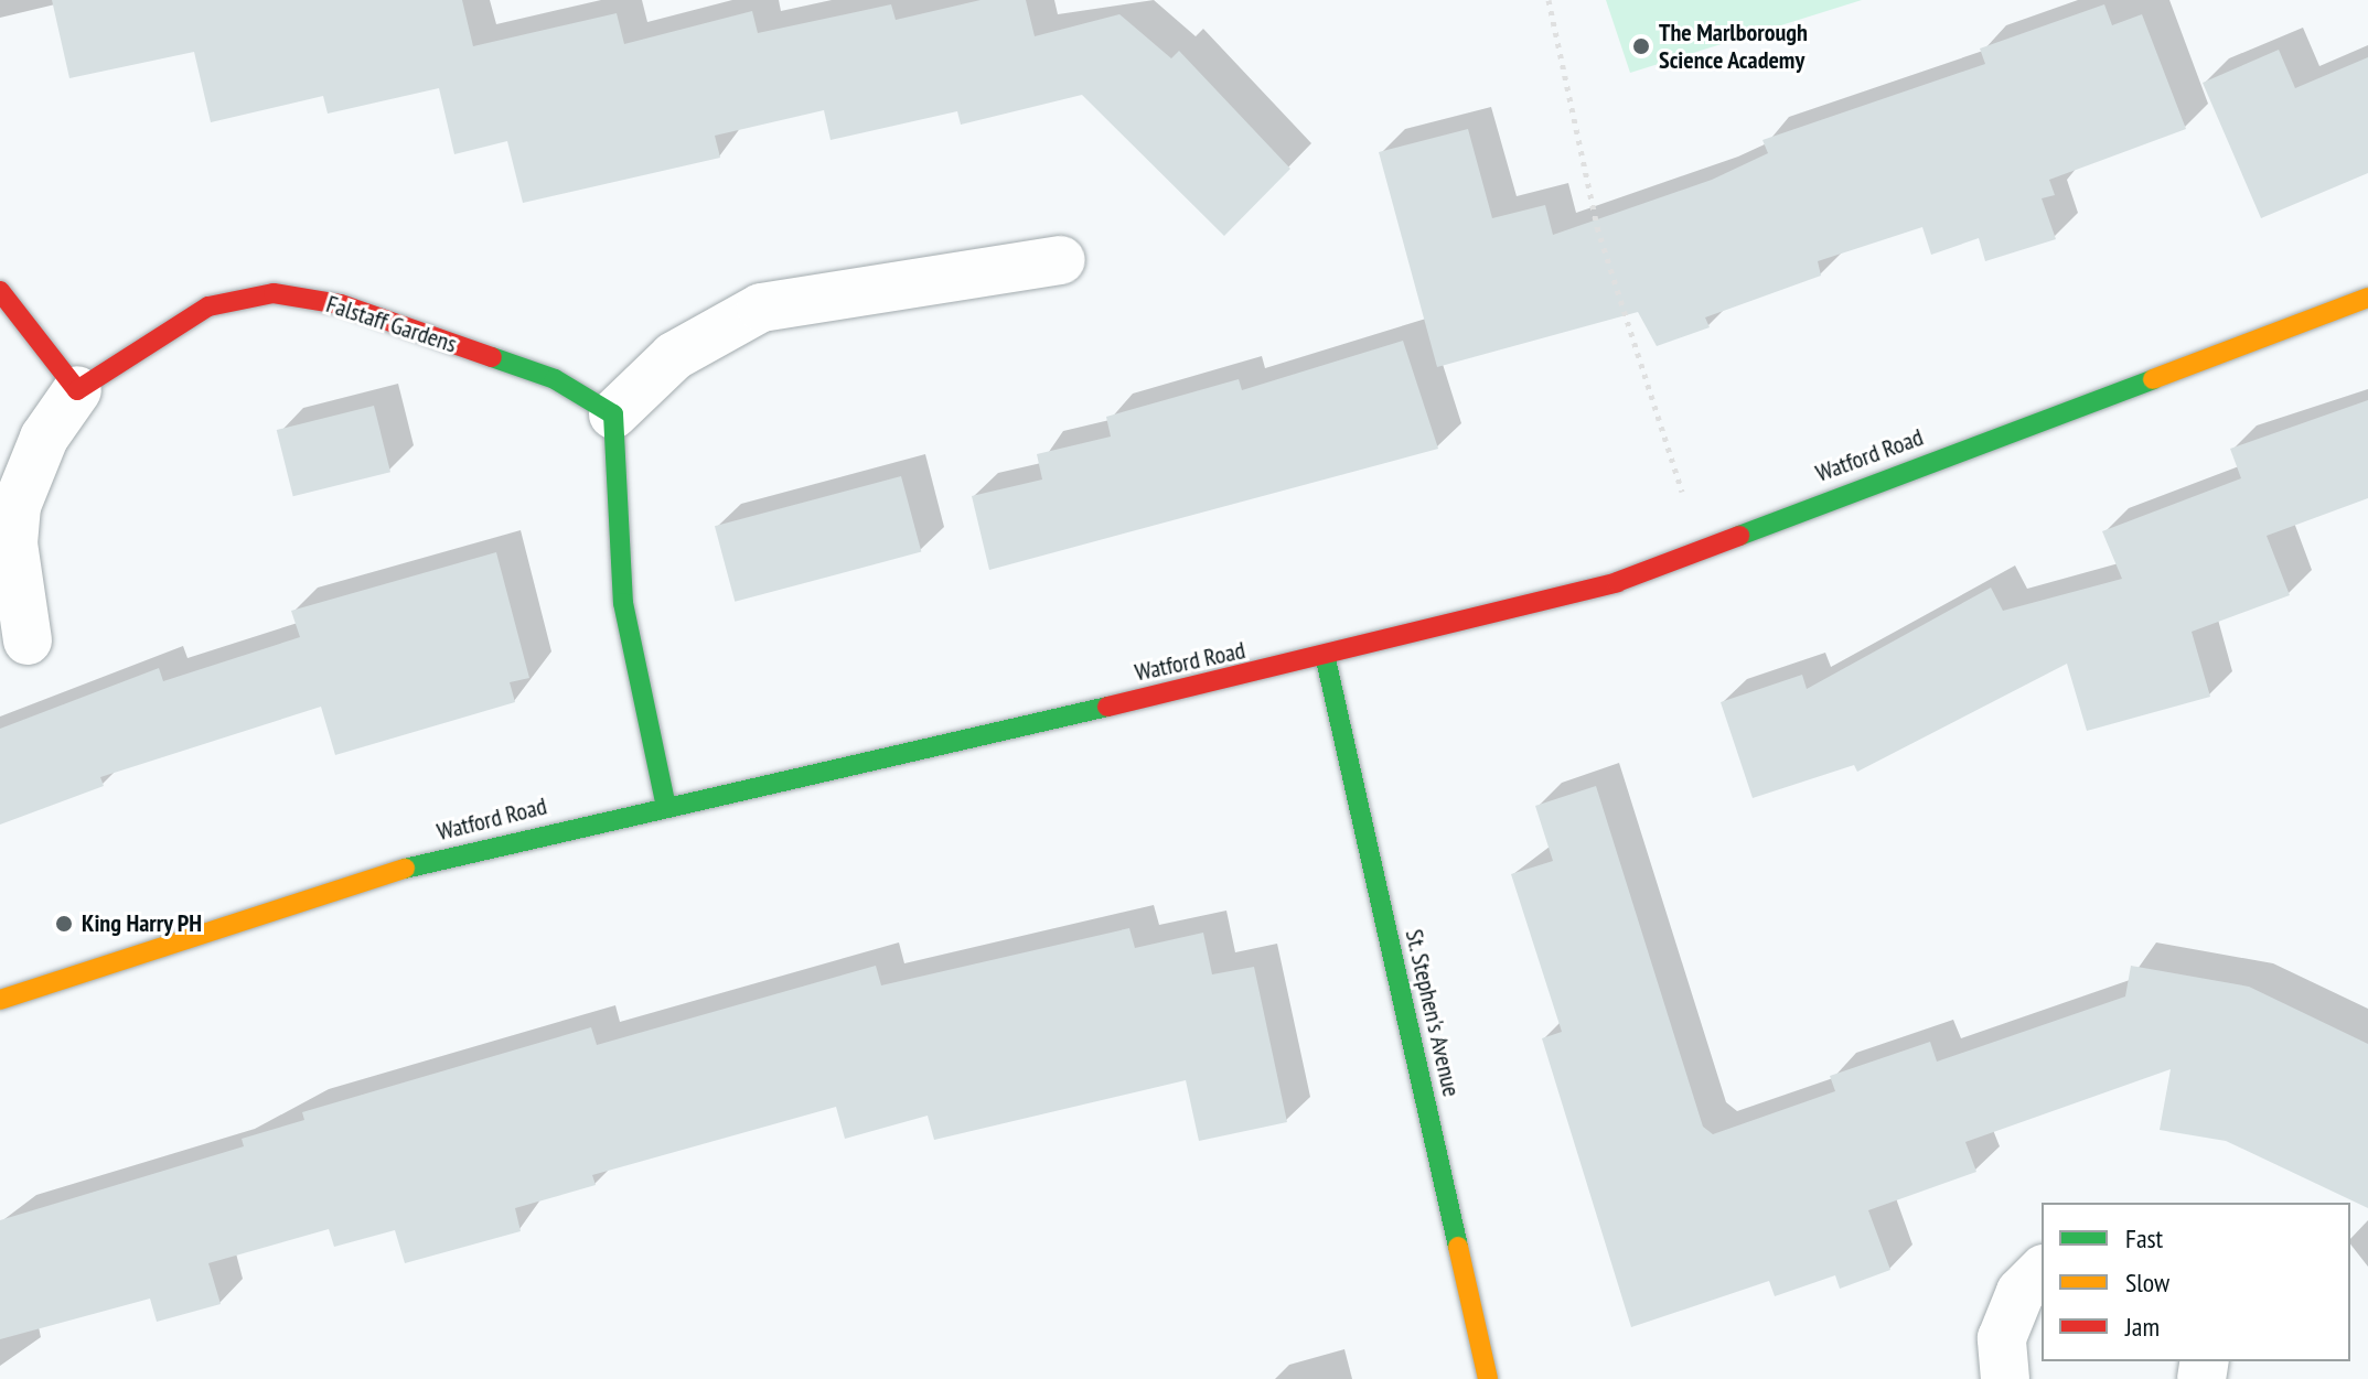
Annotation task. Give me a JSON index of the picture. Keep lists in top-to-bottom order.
{
  "streets": {
    "main road": ["Falstaff Gardens", "Watford Road", "St. Stephen's Avenue"]
  },
  "crossings": [
    ["Watford Road", "St. Stephen's Avenue"]
  ],
  "places": ["The Marlborough Science Academy", "King Harry PH"],
  "legend": ["Fast", "Slow", "Jam"]
}
